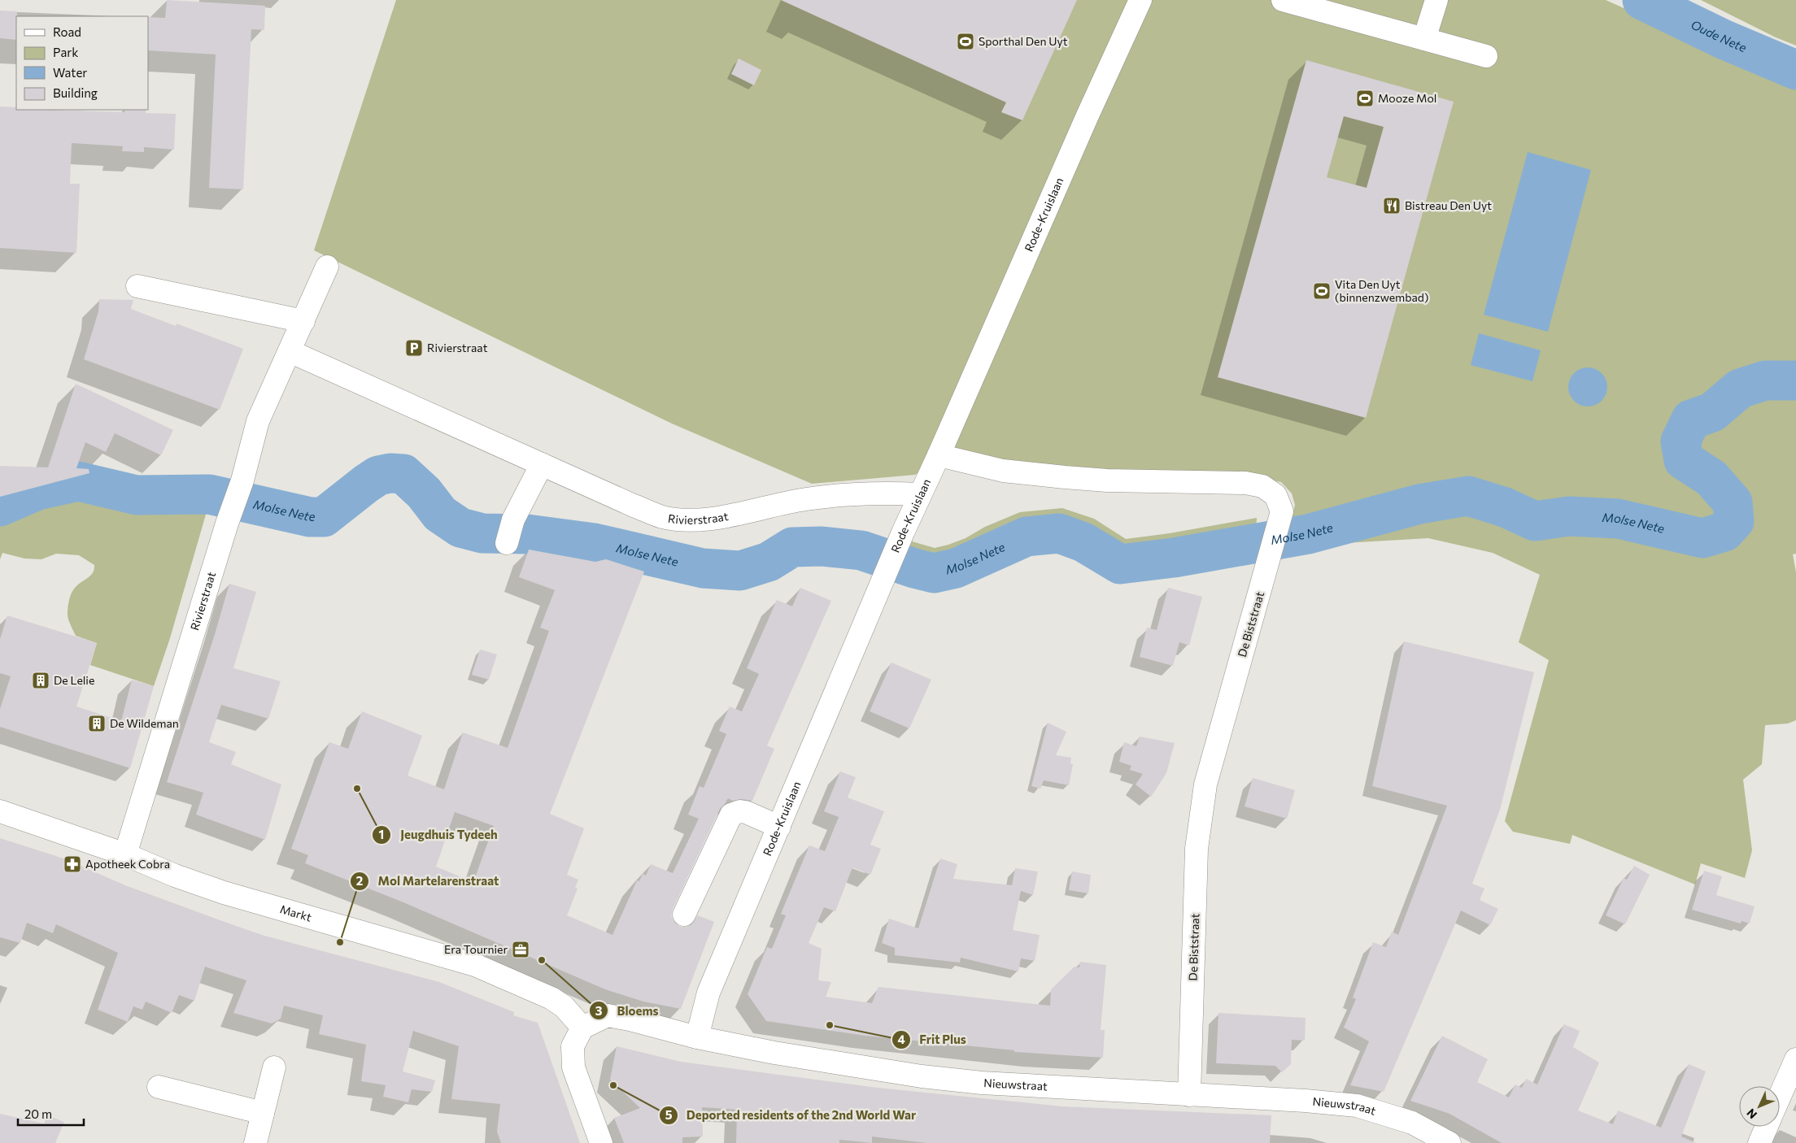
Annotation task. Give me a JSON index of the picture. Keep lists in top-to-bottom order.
{
  "streets": {
    "street": [
      "Rode-Kruislaan",
      "Rivierstraat",
      "De Biststraat",
      "Markt",
      "Nieuwstraat"
    ]
  },
  "crossings": [
    ["Rode-Kruislaan", "Rivierstraat"],
    ["Rode-Kruislaan", "De Biststraat"],
    ["Rode-Kruislaan", "Nieuwstraat"],
    ["Rivierstraat", "Markt"],
    ["De Biststraat", "Nieuwstraat"],
    ["Markt", "Nieuwstraat"]
  ],
  "water": ["Oude Nete", "Molse Nete"],
  "places": {
    "sports": ["Sporthal Den Uyt", "Mooze Mol", "Vita Den Uyt (binnenzwembad)"],
    "restaurant": ["Bistreau Den Uyt"],
    "parking": ["Rivierstraat"],
    "building": ["De Lelie", "De Wildeman"],
    "other": [
      "Jeugdhuis Tydeeh",
      "Mol Martelarenstraat",
      "Bloems",
      "Frit Plus",
      "Deported residents of the 2nd World War"
    ],
    "pharmacy": ["Apotheek Cobra"],
    "office": ["Era Tournier"]
  },
  "legend": [
    "Road",
    "Park",
    "Water",
    "Building"
  ],
  "scale_bar": "20 m",
  "north": "bottom left"
}
